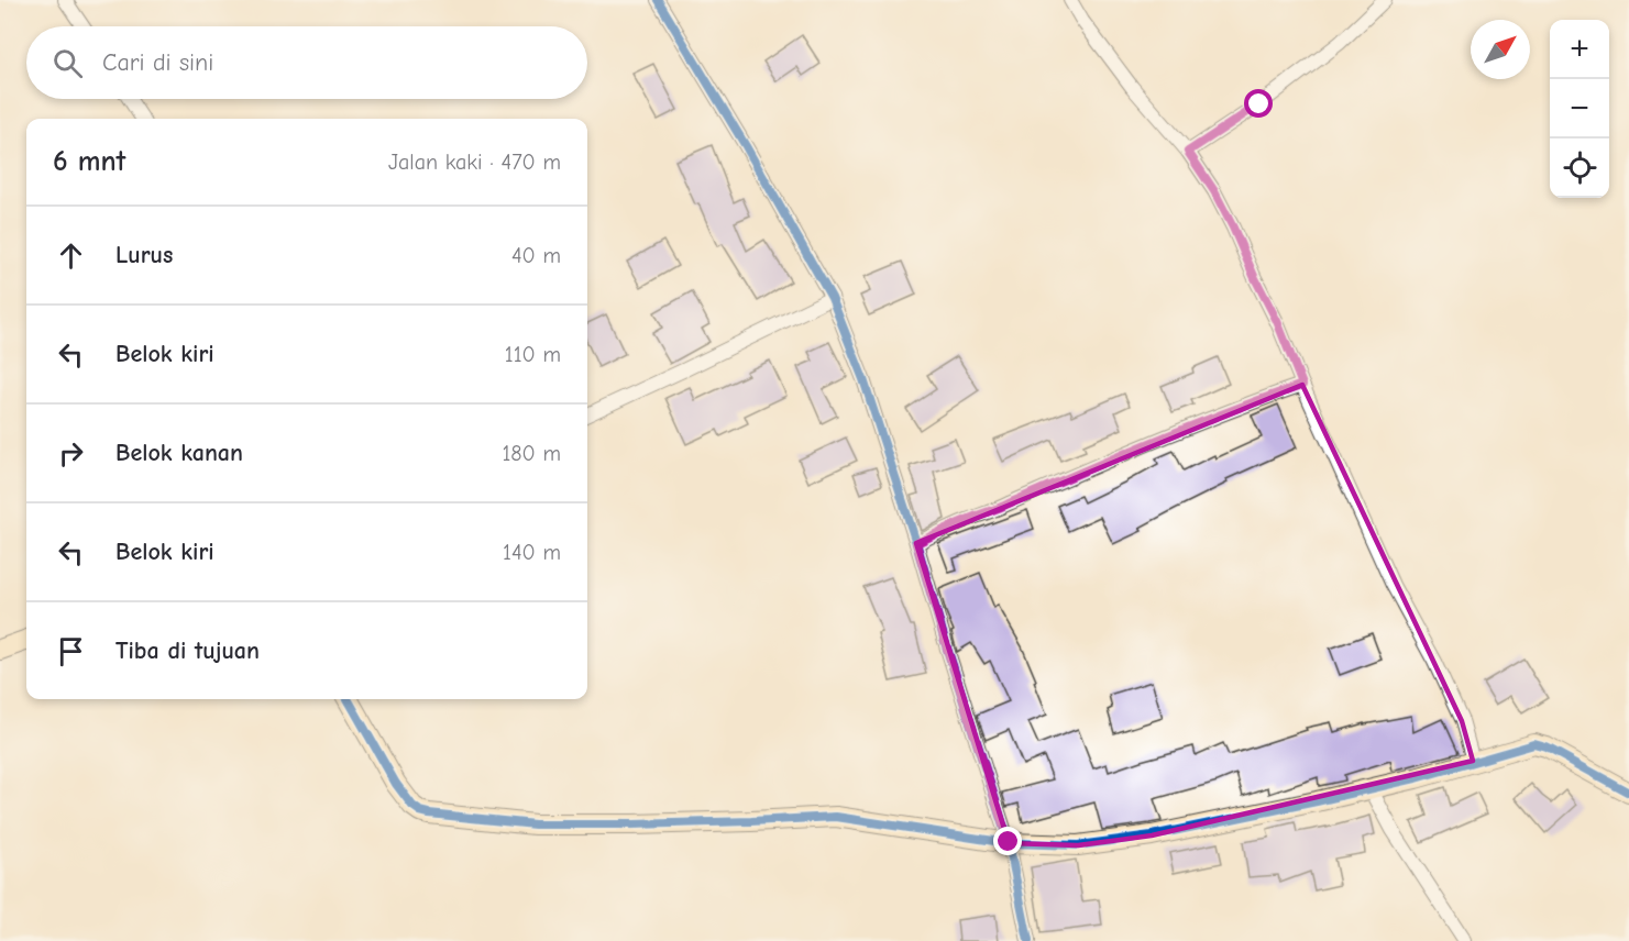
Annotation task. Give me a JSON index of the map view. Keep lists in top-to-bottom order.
{
  "north": "top right",
  "page": {
    "map_buttons": ["+", "−"],
    "search": "Cari di sini",
    "heading": ["6 mnt", "Jalan kaki · 470 m"],
    "list": [
      ["Lurus", "40 m"],
      ["Belok kiri", "110 m"],
      ["Belok kanan", "180 m"],
      ["Belok kiri", "140 m"],
      "Tiba di tujuan"
    ]
  }
}
